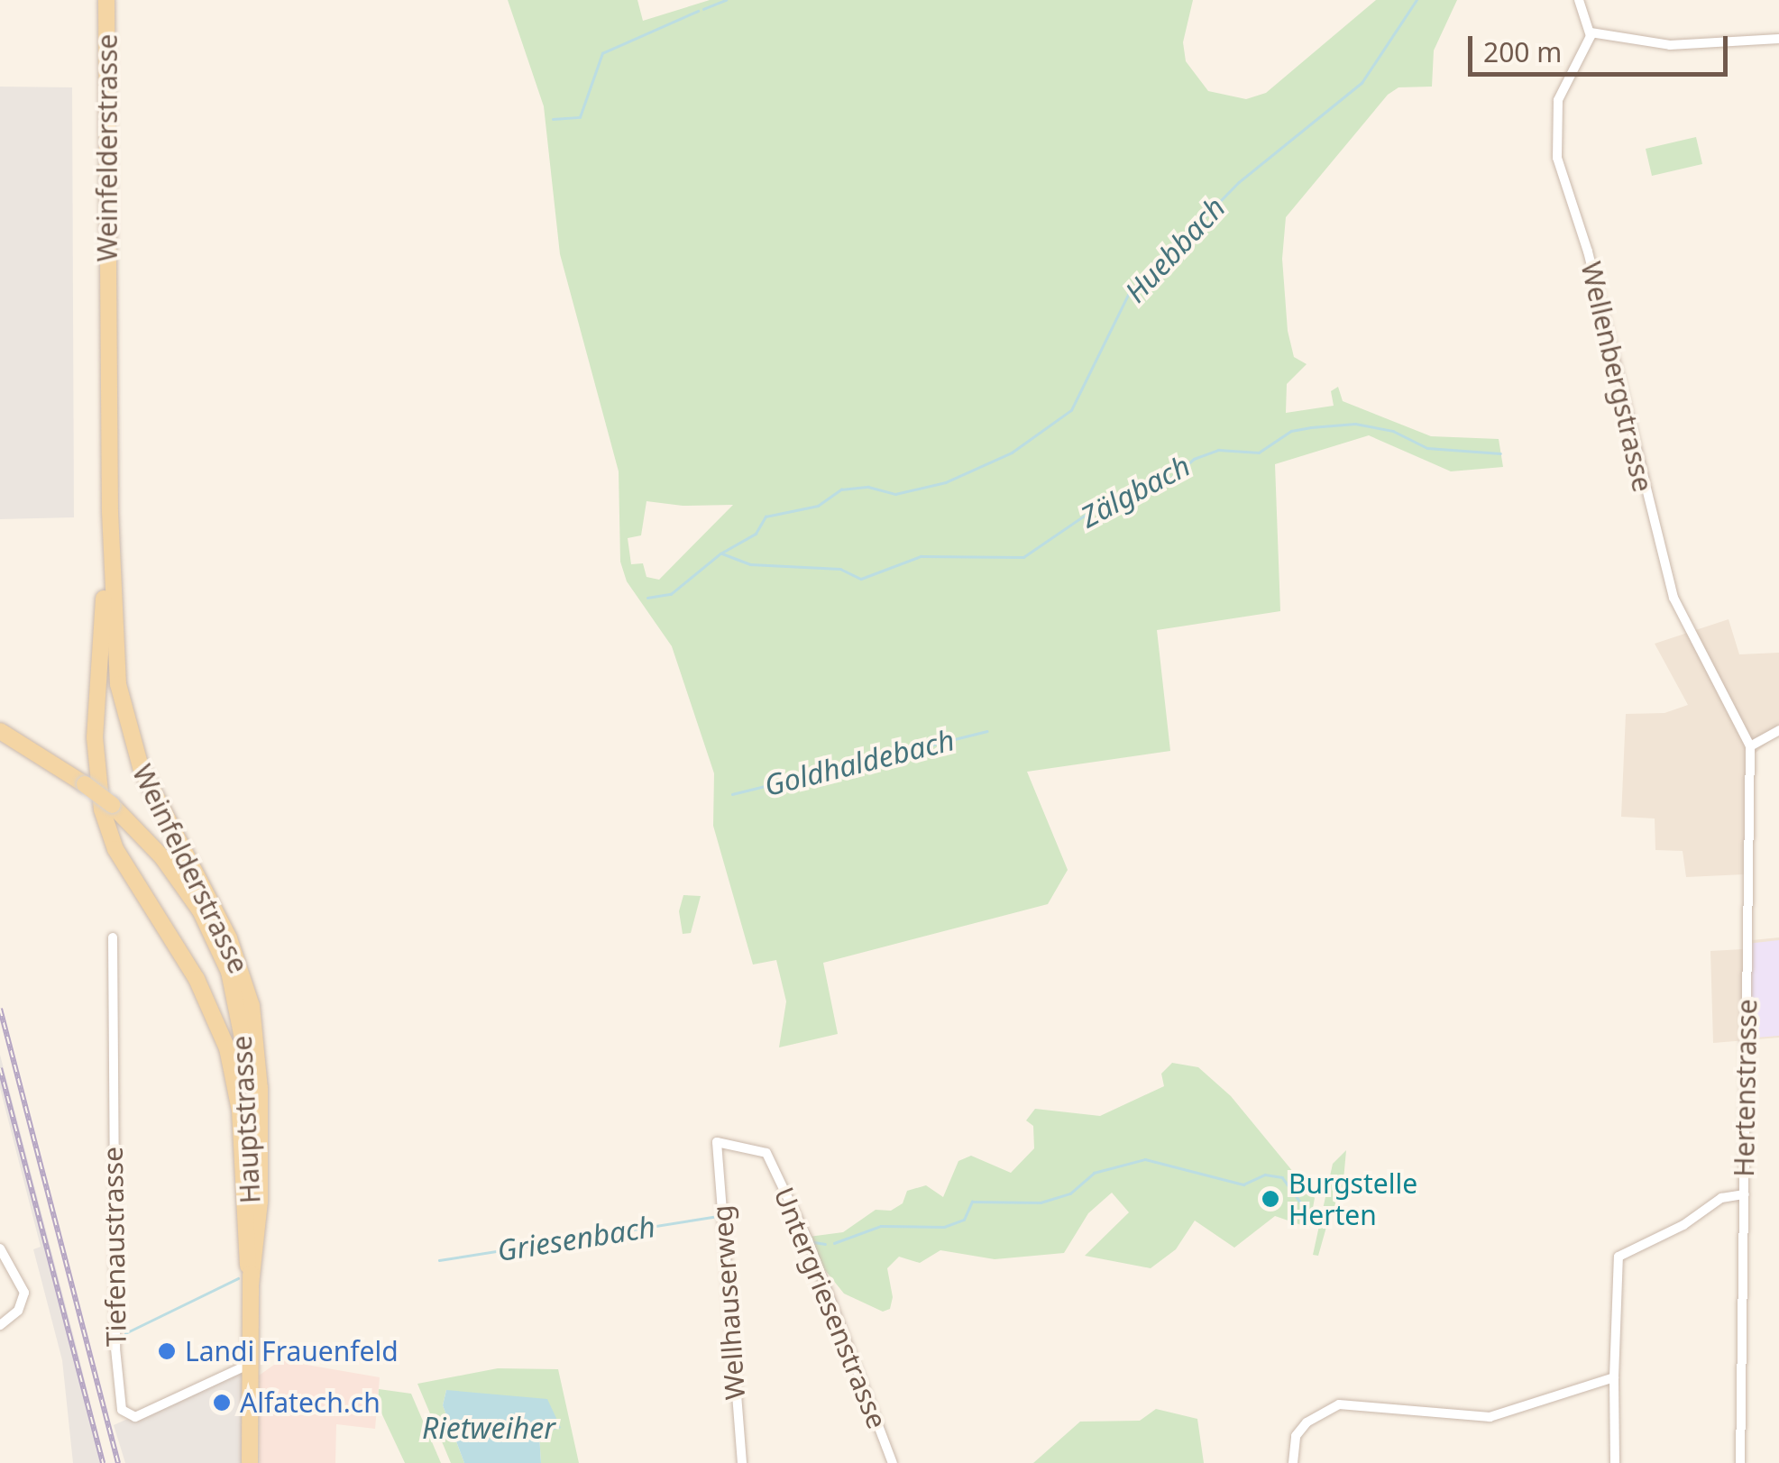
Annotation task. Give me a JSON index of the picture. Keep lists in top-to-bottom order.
{
  "streets": {
    "main road": ["Weinfelderstrasse", "Hauptstrasse"],
    "street": [
      "Wellenbergstrasse",
      "Hertenstrasse",
      "Tiefenaustrasse",
      "Wellhauserweg",
      "Untergriesenstrasse"
    ]
  },
  "crossings": [
    ["Weinfelderstrasse", "Hauptstrasse"],
    ["Wellenbergstrasse", "Hertenstrasse"],
    ["Wellhauserweg", "Untergriesenstrasse"]
  ],
  "water": [
    "Huebbach",
    "Zälgbach",
    "Goldhaldebach",
    "Griesenbach",
    "Rietweiher"
  ],
  "places": ["Burgstelle Herten", "Landi Frauenfeld", "Alfatech.ch"],
  "scale_bar": "200 m"
}
